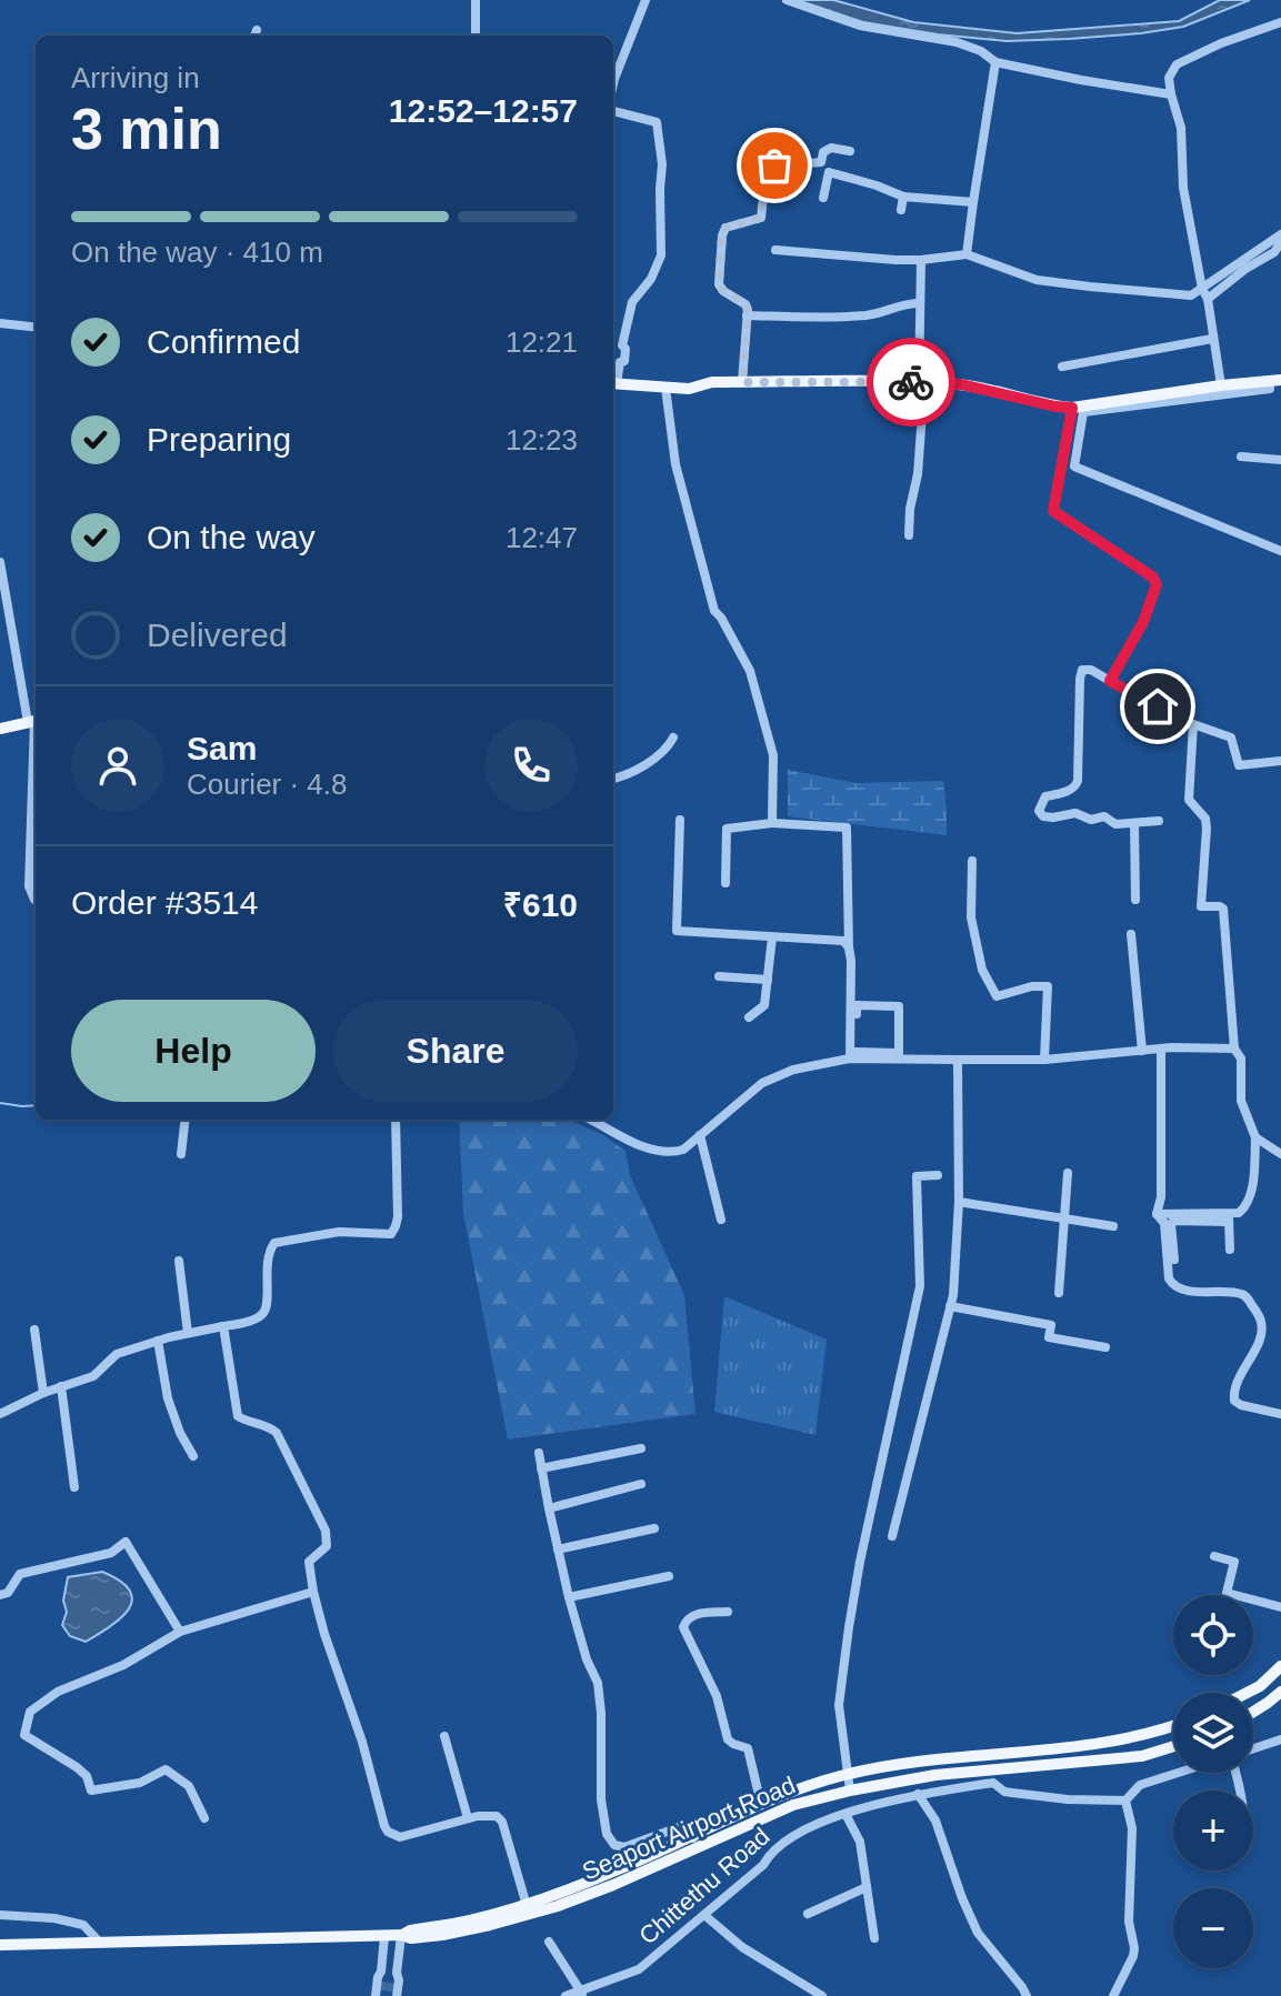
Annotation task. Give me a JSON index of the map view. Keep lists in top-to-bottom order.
{
  "streets": {
    "main road": ["Seaport Airport Road"],
    "street": ["Chittethu Road"]
  },
  "crossings": [
    ["Seaport Airport Road", "Chittethu Road"]
  ],
  "page": {
    "heading": ["3 min", "Arriving in", "12:52–12:57"],
    "panel": [
      "Sam",
      "Courier · 4.8",
      "Order #3514",
      "₹610"
    ],
    "bar": "On the way · 410 m",
    "list": [
      ["Confirmed", "12:21"],
      ["Preparing", "12:23"],
      ["On the way", "12:47"],
      "Delivered"
    ],
    "buttons": ["Help", "Share"],
    "map_buttons": ["+", "−"]
  }
}
